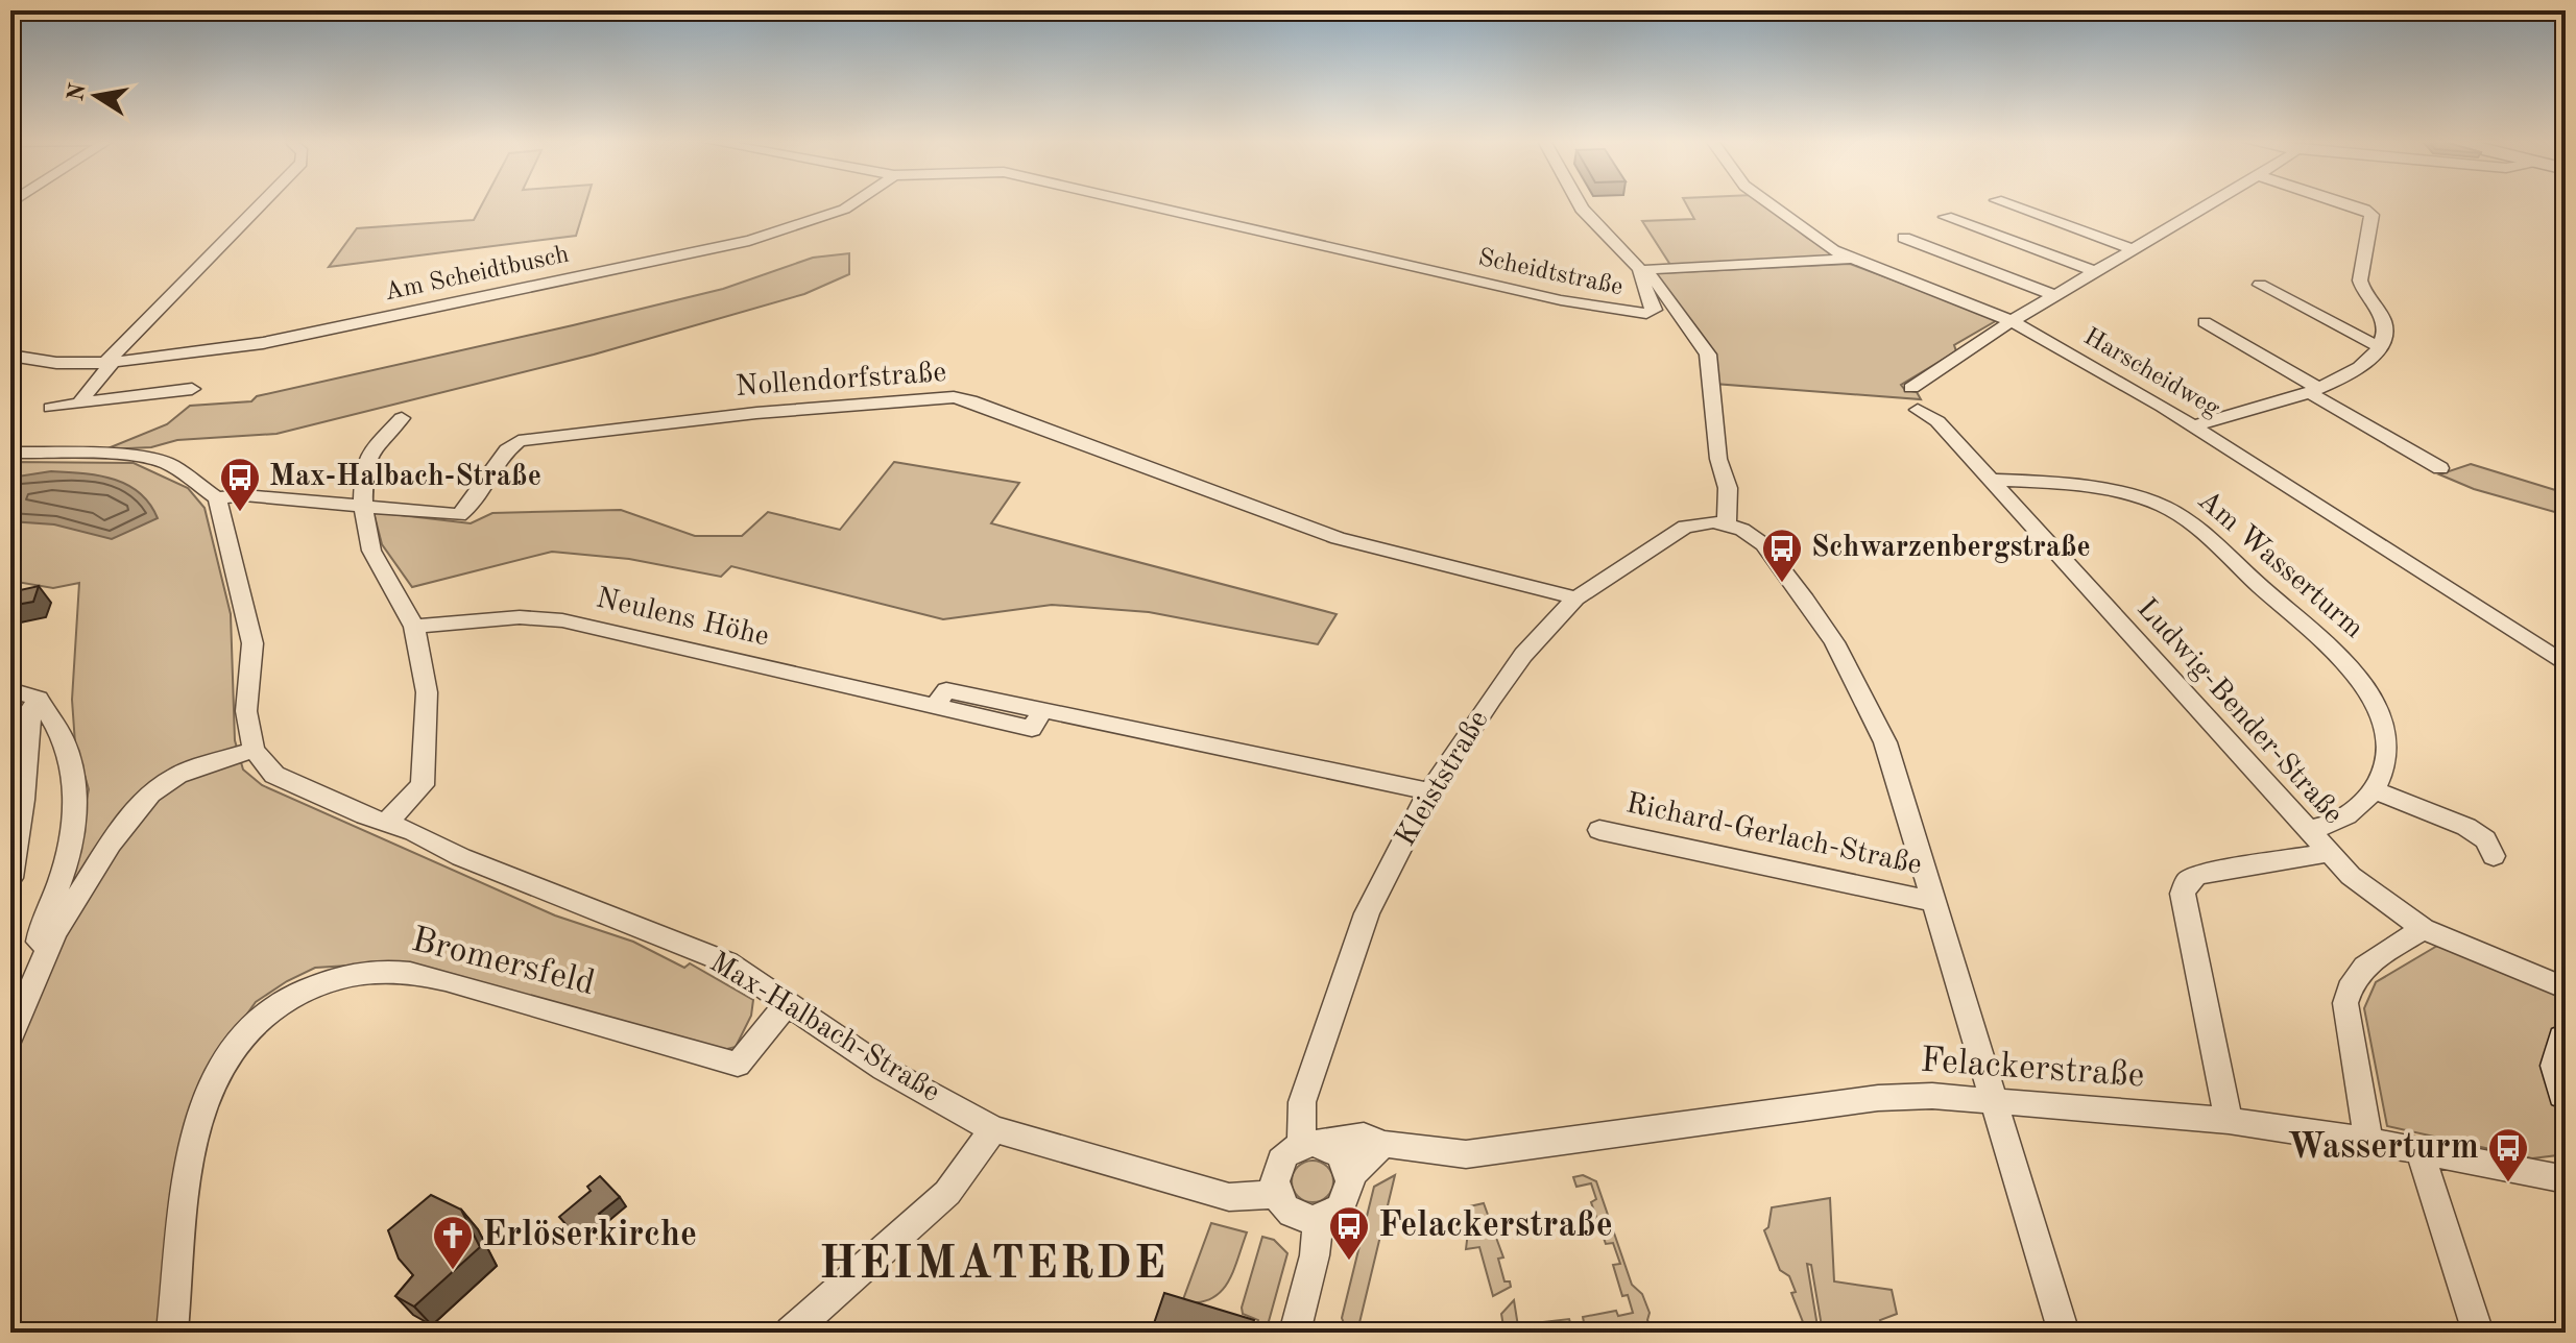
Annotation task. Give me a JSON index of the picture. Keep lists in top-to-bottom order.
{
  "streets": {
    "street": [
      "Scheidtstraße",
      "Am Scheidtbusch",
      "Harscheidweg",
      "Nollendorfstraße",
      "Am Wasserturm",
      "Neulens Höhe",
      "Ludwig-Bender-Straße",
      "Kleiststraße",
      "Richard-Gerlach-Straße",
      "Bromersfeld",
      "Max-Halbach-Straße",
      "Felackerstraße"
    ]
  },
  "crossings": [
    ["Nollendorfstraße", "Kleiststraße"],
    ["Am Wasserturm", "Ludwig-Bender-Straße"],
    ["Neulens Höhe", "Kleiststraße"],
    ["Kleiststraße", "Max-Halbach-Straße"],
    ["Kleiststraße", "Felackerstraße"],
    ["Bromersfeld", "Max-Halbach-Straße"],
    ["Max-Halbach-Straße", "Felackerstraße"]
  ],
  "districts": ["HEIMATERDE"],
  "places": {
    "bus stop": [
      "Max-Halbach-Straße",
      "Schwarzenbergstraße",
      "Wasserturm",
      "Felackerstraße"
    ],
    "church": ["Erlöserkirche"]
  },
  "north": "left"
}
